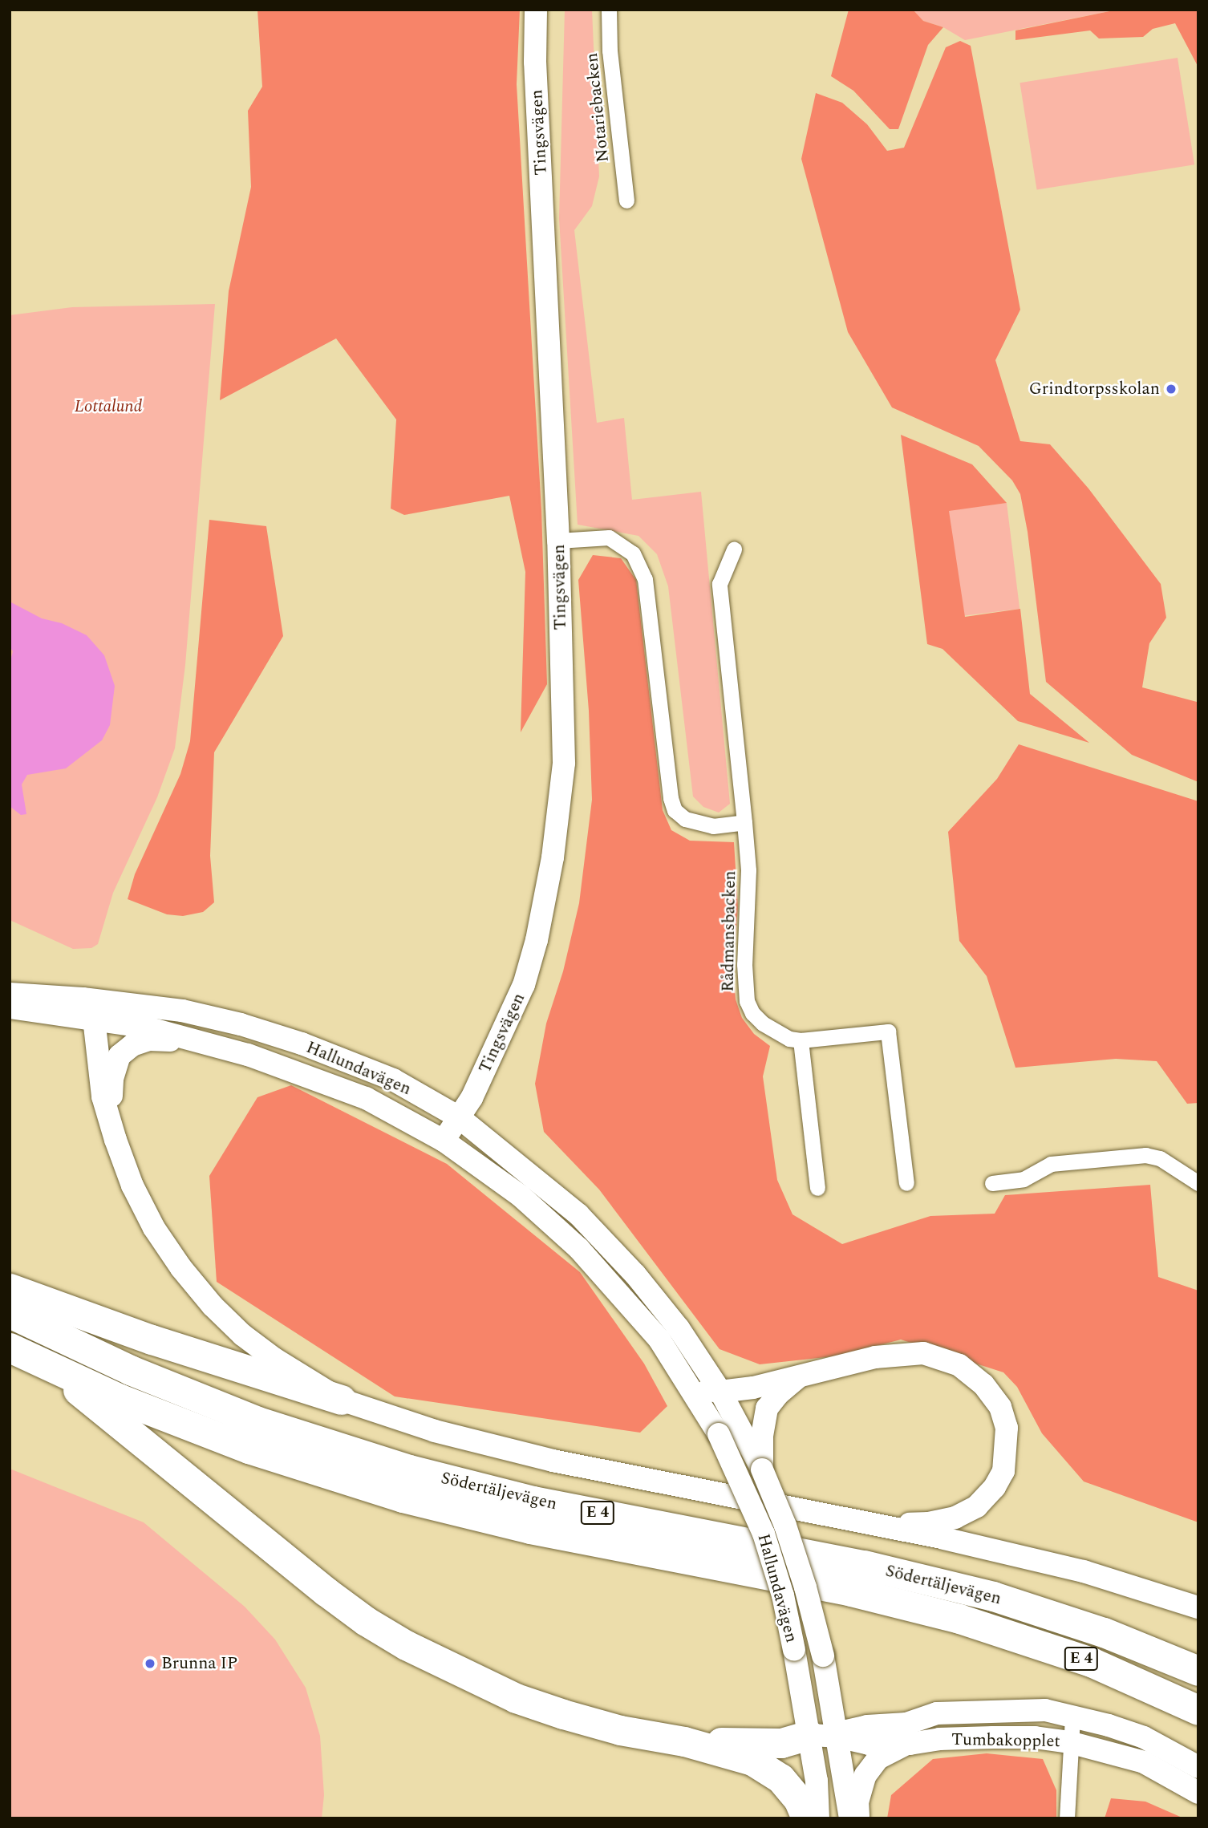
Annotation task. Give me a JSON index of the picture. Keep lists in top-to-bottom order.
{
  "streets": {
    "highway": ["Södertäljevägen", "E 4"],
    "main road": ["Tingsvägen", "Hallundavägen", "Tumbakopplet"],
    "street": ["Notariebacken", "Rådmansbacken"]
  },
  "crossings": [
    ["Tingsvägen", "Hallundavägen"],
    ["Hallundavägen", "Tumbakopplet"]
  ],
  "parks": ["Lottalund"],
  "places": ["Grindtorpsskolan", "Brunna IP"]
}
